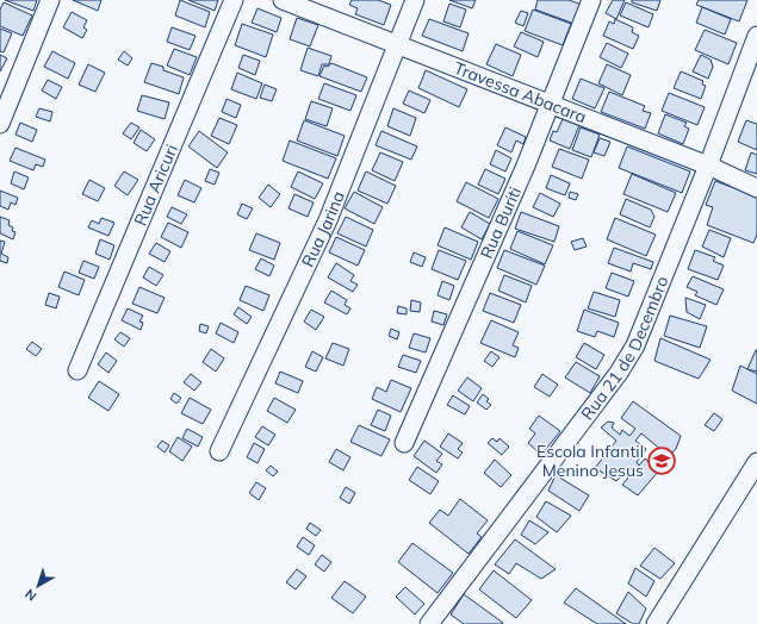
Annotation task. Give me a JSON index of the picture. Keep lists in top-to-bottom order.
{
  "streets": {
    "street": [
      "Travessa Abacara",
      "Rua Aricuri",
      "Rua Buriti",
      "Rua Jarina",
      "Rua 21 de Decembro"
    ]
  },
  "crossings": [
    ["Travessa Abacara", "Rua Buriti"],
    ["Travessa Abacara", "Rua Jarina"],
    ["Travessa Abacara", "Rua 21 de Decembro"]
  ],
  "places": {
    "school or university": ["Escola Infantil Menino Jesus"]
  },
  "north": "bottom left"
}
